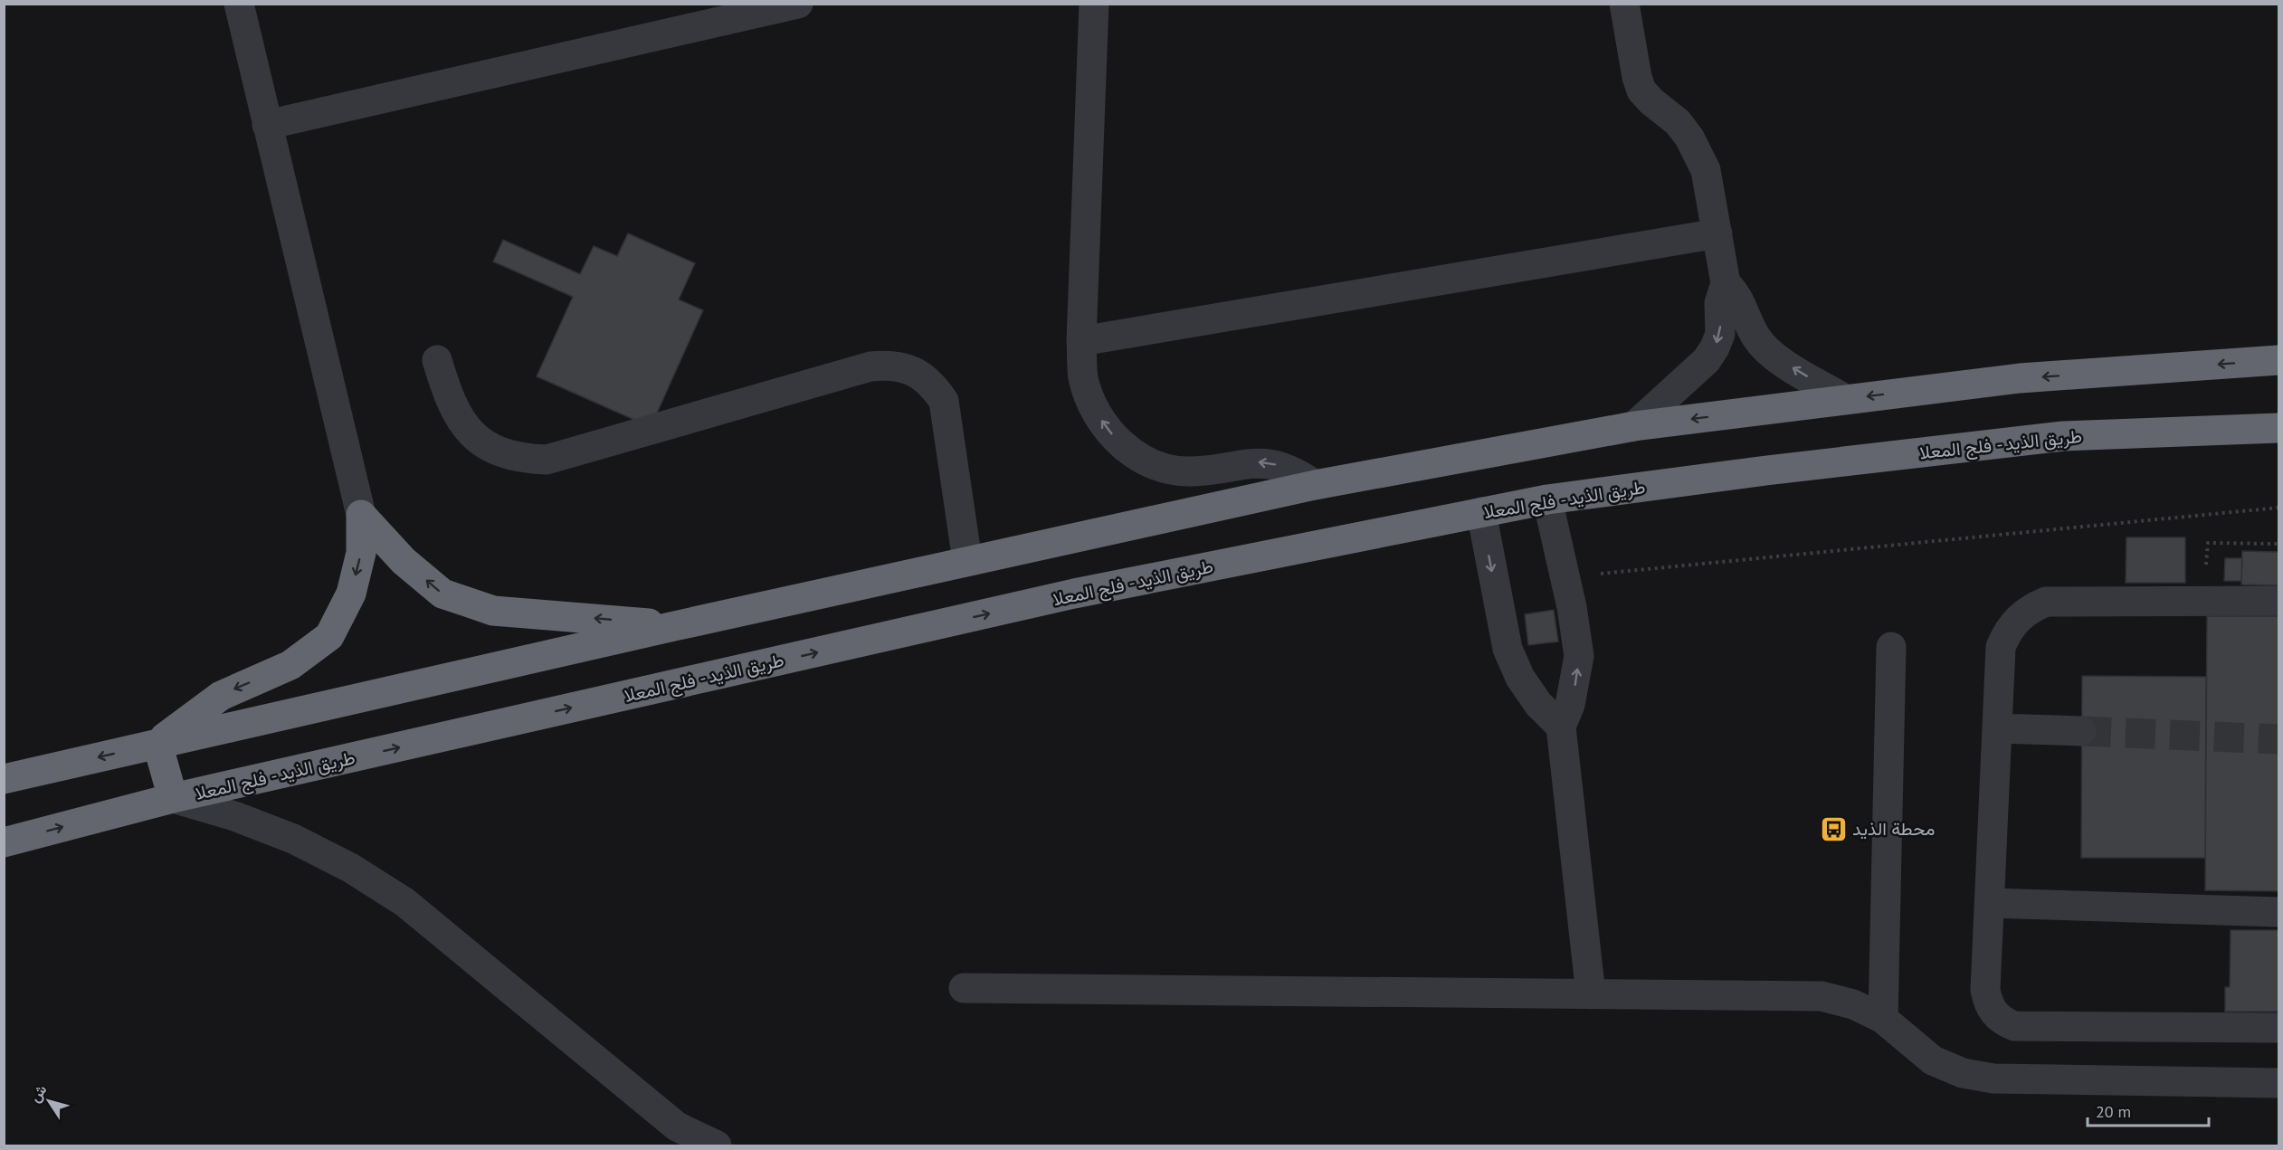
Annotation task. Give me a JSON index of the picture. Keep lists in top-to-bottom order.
{
  "streets": {
    "highway": ["طريق الذيد - فلج المعلا"]
  },
  "places": {
    "bus stop": ["محطة الذيد"]
  },
  "scale_bar": "20 m",
  "north": "top left"
}
